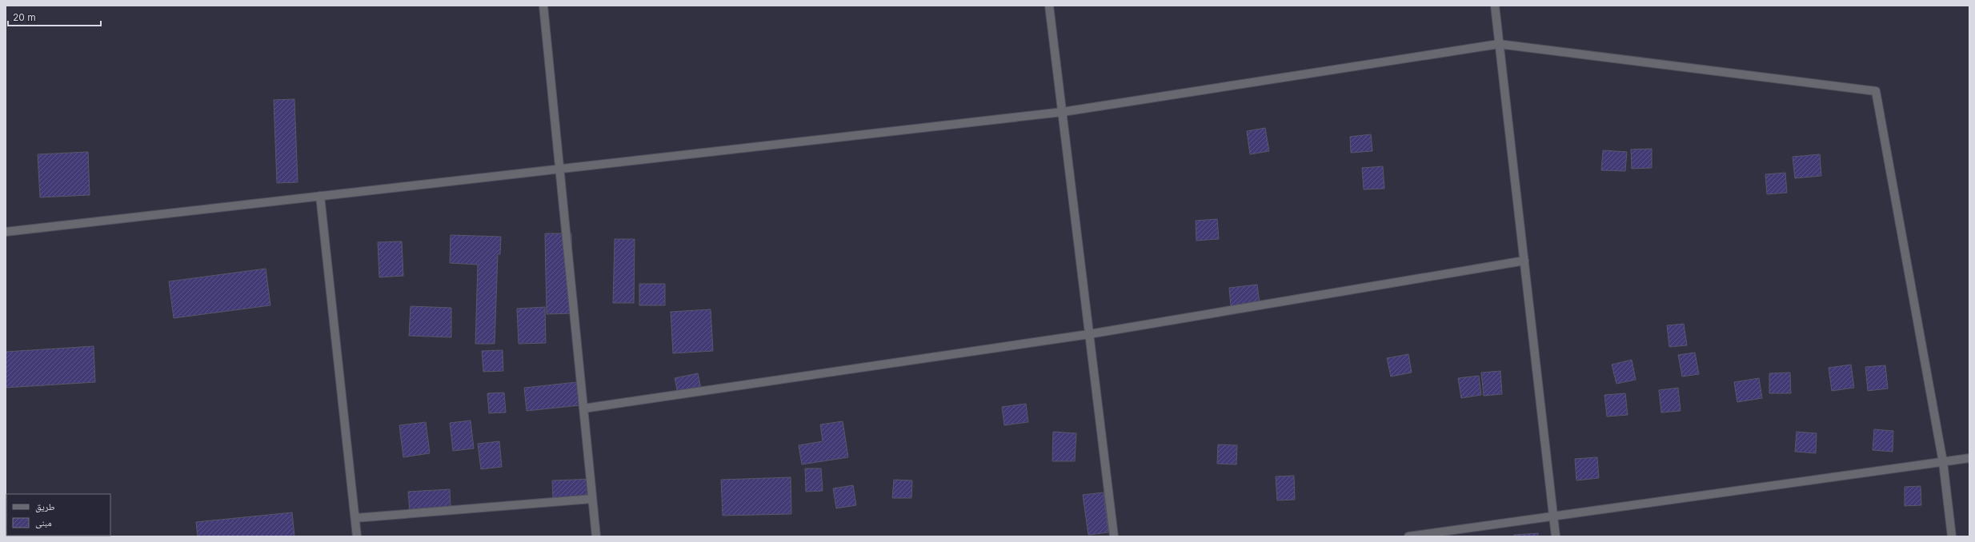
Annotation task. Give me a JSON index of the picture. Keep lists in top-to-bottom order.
{
  "legend": ["طريق", "مبنى"],
  "scale_bar": "20 m"
}
